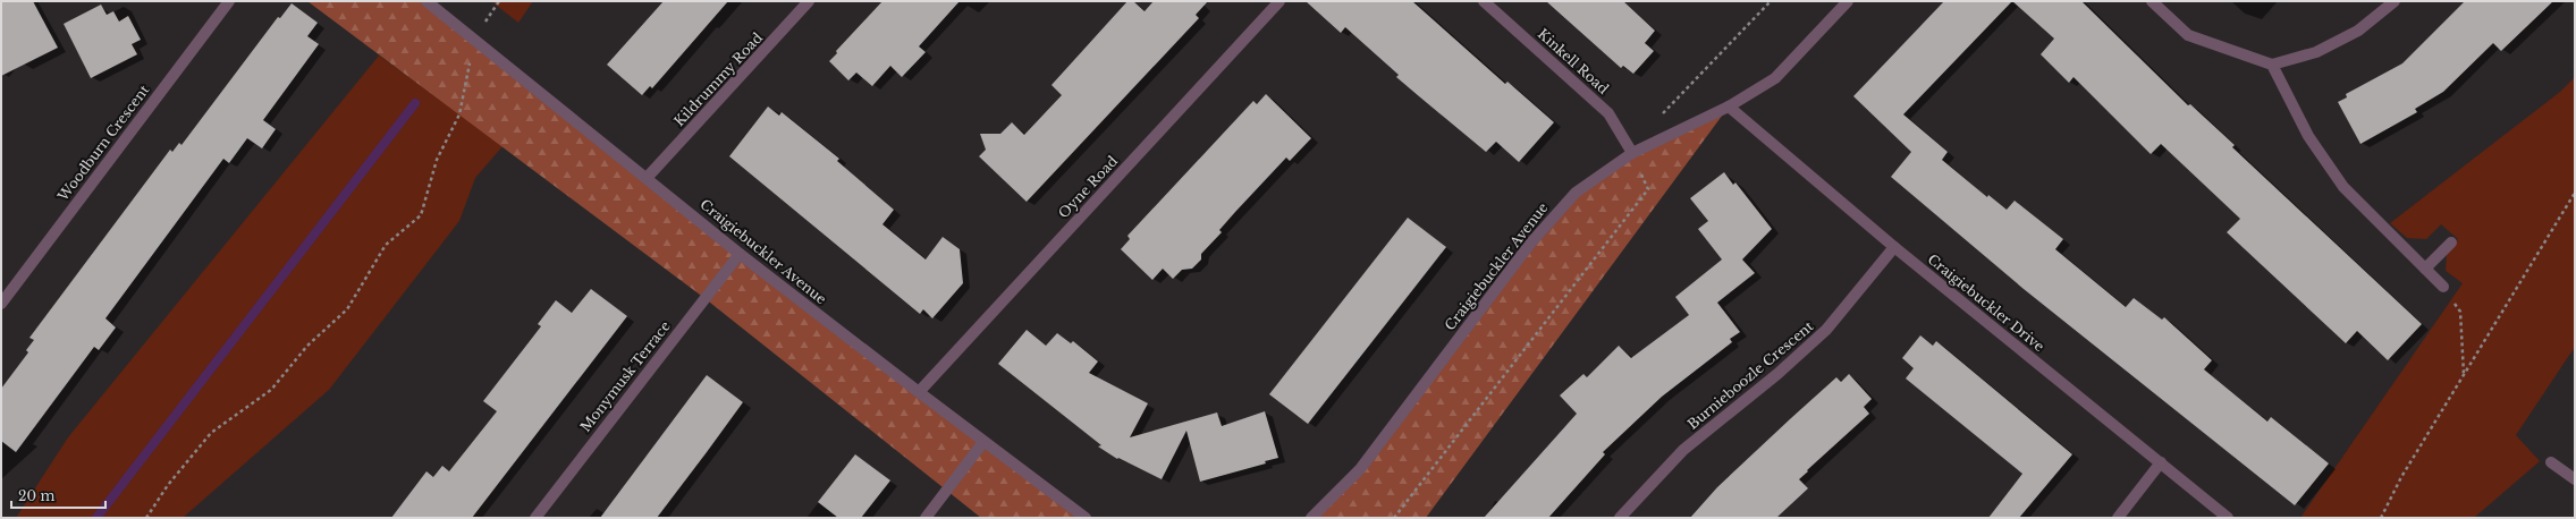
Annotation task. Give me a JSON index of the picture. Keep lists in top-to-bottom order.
{
  "streets": {
    "street": [
      "Kinkell Road",
      "Kildrummy Road",
      "Woodburn Crescent",
      "Oyne Road",
      "Craigiebuckler Avenue",
      "Craigiebuckler Drive",
      "Burnieboozle Crescent",
      "Monymusk Terrace"
    ]
  },
  "crossings": [
    ["Kinkell Road", "Craigiebuckler Avenue"],
    ["Kildrummy Road", "Craigiebuckler Avenue"],
    ["Oyne Road", "Craigiebuckler Avenue"],
    ["Craigiebuckler Avenue", "Craigiebuckler Drive"],
    ["Craigiebuckler Avenue", "Monymusk Terrace"],
    ["Craigiebuckler Drive", "Burnieboozle Crescent"]
  ],
  "scale_bar": "20 m"
}
